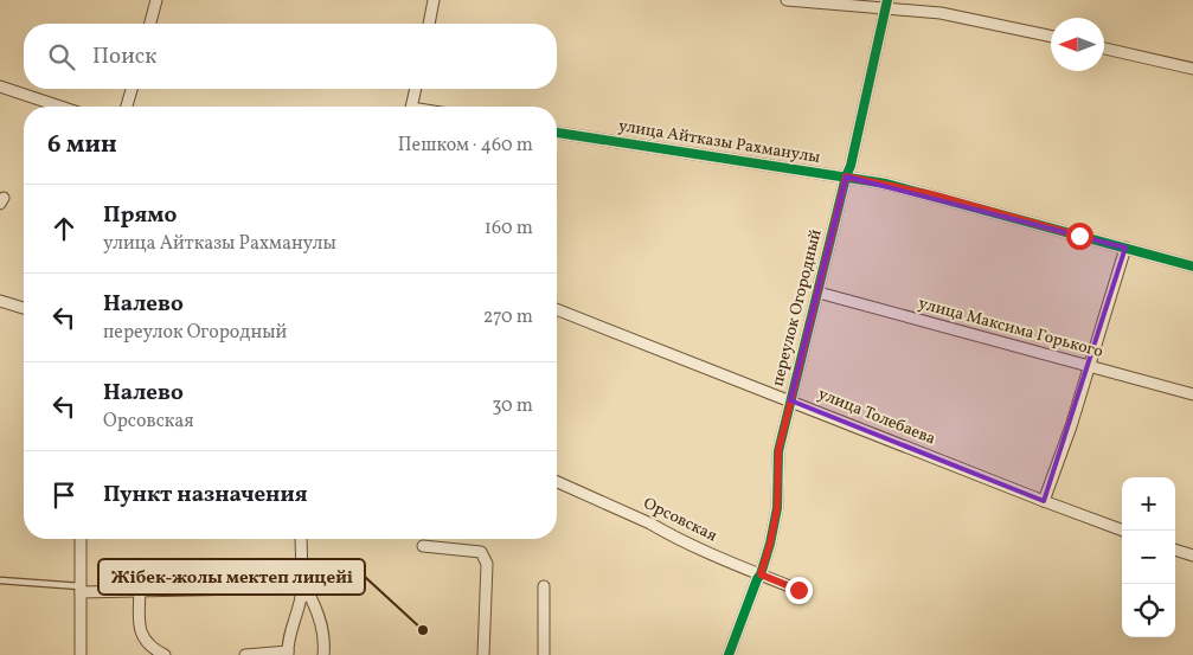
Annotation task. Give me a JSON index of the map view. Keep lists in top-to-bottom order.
{
  "streets": {
    "street": [
      "улица Айтказы Рахманулы",
      "переулок Огородный",
      "улица Максима Горького",
      "улица Толебаева",
      "Орсовская"
    ]
  },
  "crossings": [
    ["улица Айтказы Рахманулы", "переулок Огородный"],
    ["переулок Огородный", "улица Максима Горького"],
    ["переулок Огородный", "улица Толебаева"],
    ["переулок Огородный", "Орсовская"]
  ],
  "places": ["Жібек-жолы мектеп лицейі"],
  "north": "left",
  "page": {
    "search": "Поиск",
    "heading": ["6 мин", "Пешком · 460 m"],
    "list": [
      ["Прямо", "улица Айтказы Рахманулы", "160 m"],
      ["Налево", "переулок Огородный", "270 m"],
      ["Налево", "Орсовская", "30 m"],
      "Пункт назначения"
    ],
    "map_buttons": ["+", "−"]
  }
}
